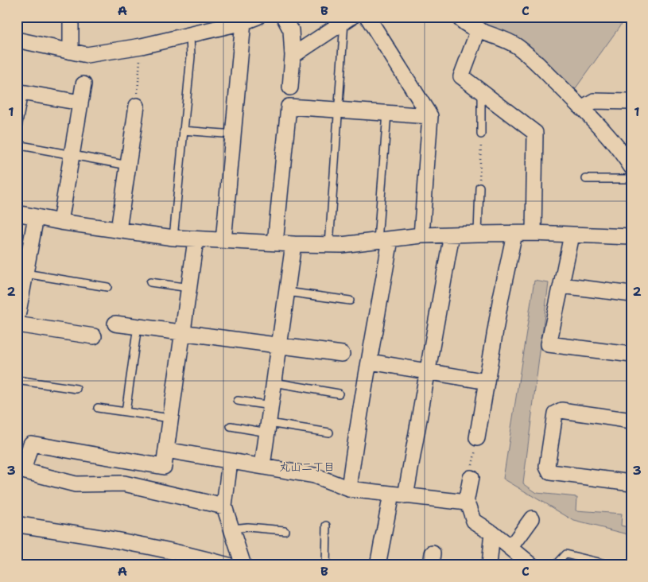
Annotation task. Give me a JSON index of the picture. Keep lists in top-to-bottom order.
{
  "districts": ["丸山二丁目"],
  "grid": {
    "columns": ["A", "B", "C"],
    "rows": ["1", "2", "3"]
  }
}
